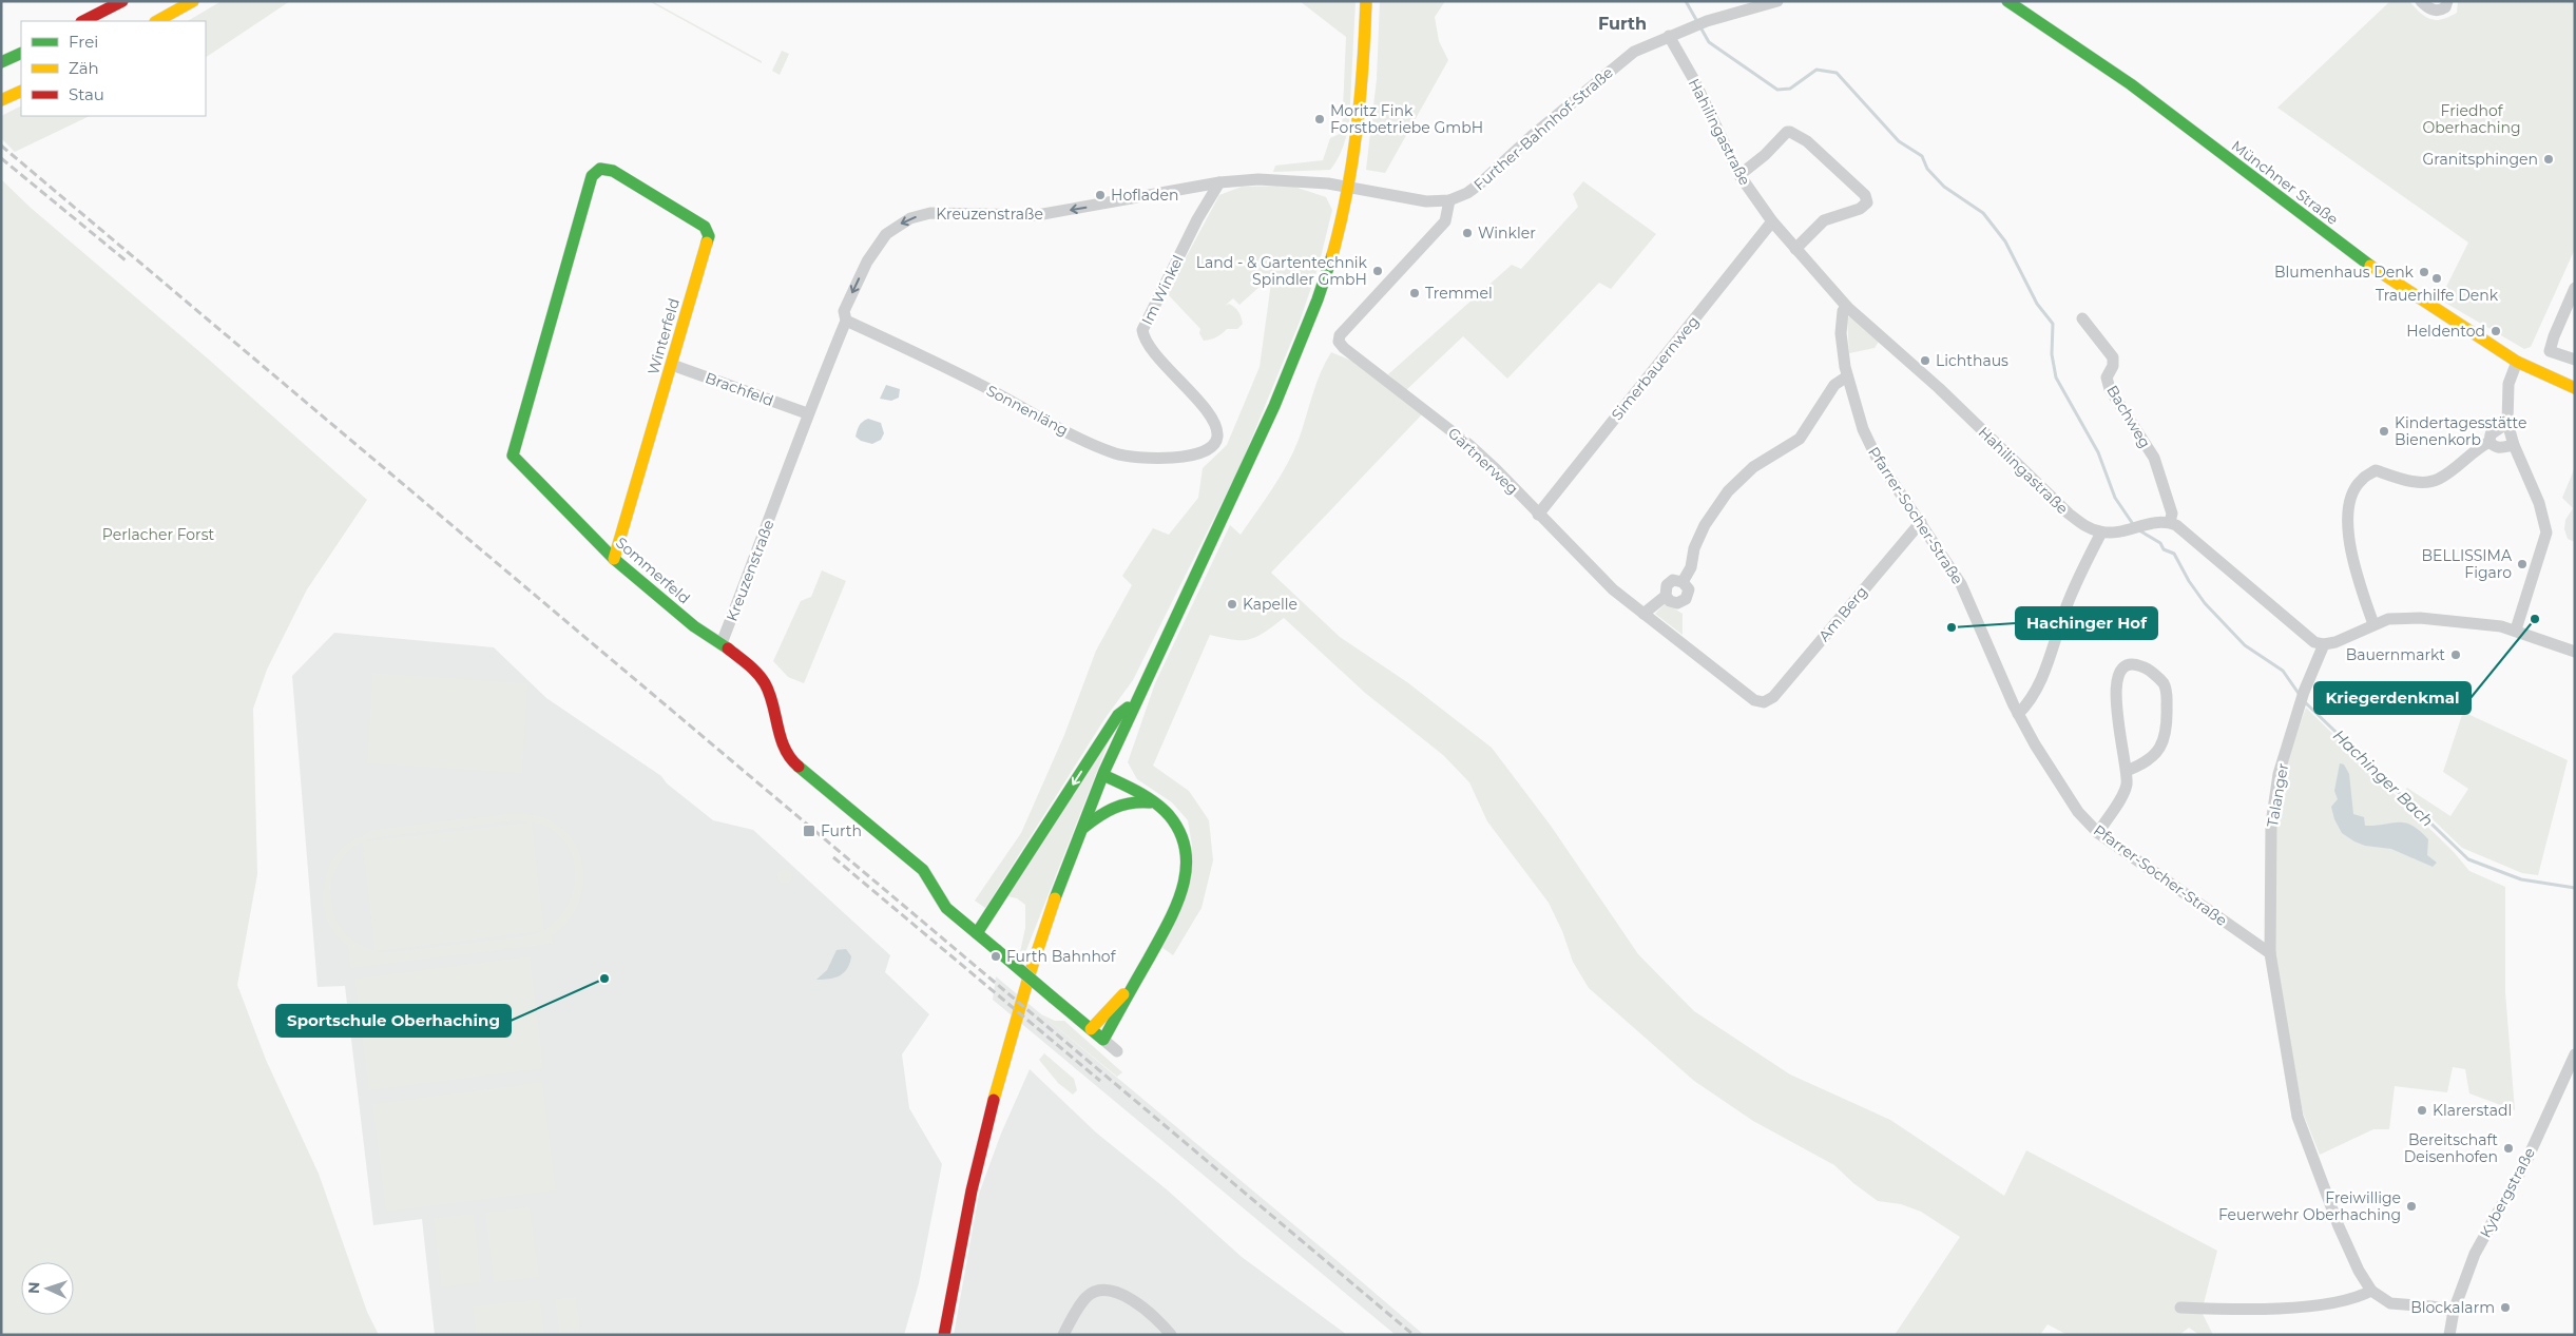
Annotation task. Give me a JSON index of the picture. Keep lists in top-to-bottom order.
{
  "streets": {
    "main road": ["Münchner Straße", "Winterfeld", "Sommerfeld"],
    "street": [
      "Further-Bahnhof-Straße",
      "Hahilingastraße",
      "Kreuzenstraße",
      "Im Winkel",
      "Simerbauernweg",
      "Brachfeld",
      "Sonnenläng",
      "Bachweg",
      "Gärtnerweg",
      "Pfarrer-Socher-Straße",
      "Am Berg",
      "Talanger",
      "Kybergstraße"
    ]
  },
  "crossings": [
    ["Further-Bahnhof-Straße", "Hahilingastraße"],
    ["Further-Bahnhof-Straße", "Kreuzenstraße"],
    ["Further-Bahnhof-Straße", "Gärtnerweg"],
    ["Hahilingastraße", "Simerbauernweg"],
    ["Hahilingastraße", "Pfarrer-Socher-Straße"],
    ["Kreuzenstraße", "Im Winkel"],
    ["Kreuzenstraße", "Brachfeld"],
    ["Kreuzenstraße", "Sonnenläng"],
    ["Kreuzenstraße", "Sommerfeld"],
    ["Im Winkel", "Sonnenläng"],
    ["Winterfeld", "Brachfeld"],
    ["Winterfeld", "Sommerfeld"],
    ["Simerbauernweg", "Gärtnerweg"],
    ["Gärtnerweg", "Am Berg"],
    ["Pfarrer-Socher-Straße", "Am Berg"],
    ["Pfarrer-Socher-Straße", "Talanger"]
  ],
  "one_way": ["Kreuzenstraße"],
  "districts": ["Furth"],
  "water": ["Hachinger Bach"],
  "parks": ["Friedhof Oberhaching", "Perlacher Forst"],
  "places": {
    "other": [
      "Moritz Fink Forstbetriebe GmbH",
      "Granitsphingen",
      "Hofladen",
      "Winkler",
      "Land - & Gartentechnik Spindler GmbH",
      "Blumenhaus Denk",
      "Trauerhilfe Denk",
      "Tremmel",
      "Heldentod",
      "Lichthaus",
      "Kindertagesstätte Bienenkorb",
      "BELLISSIMA Figaro",
      "Kapelle",
      "Kriegerdenkmal",
      "Hachinger Hof",
      "Bauernmarkt",
      "Furth Bahnhof",
      "Sportschule Oberhaching",
      "Klarerstadl",
      "Bereitschaft Deisenhofen",
      "Freiwillige Feuerwehr Oberhaching",
      "Blockalarm"
    ],
    "transit": ["Furth"]
  },
  "legend": ["Frei", "Zäh", "Stau"],
  "north": "left"
}
